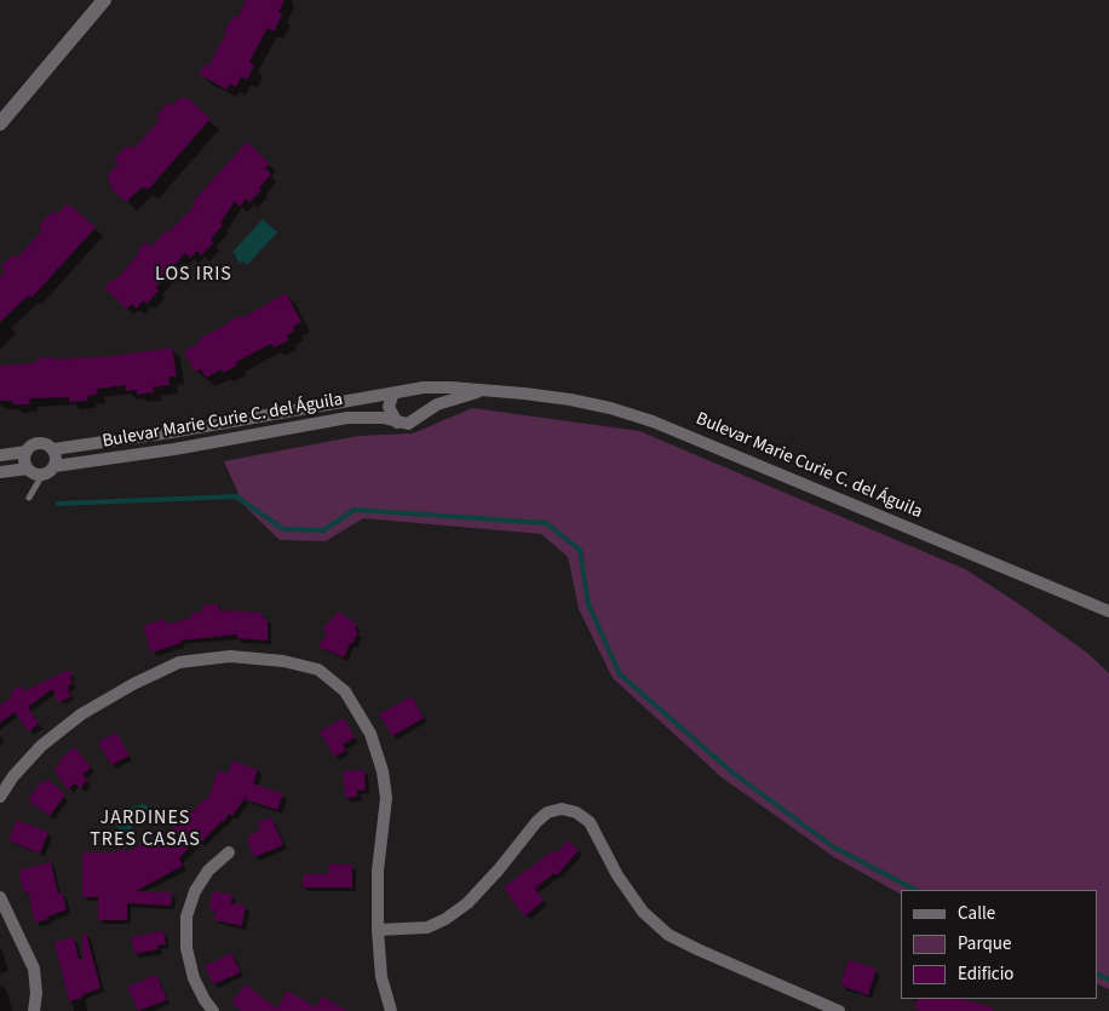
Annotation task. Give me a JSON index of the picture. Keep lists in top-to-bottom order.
{
  "streets": {
    "street": ["Bulevar Marie Curie C. del Águila"]
  },
  "districts": ["LOS IRIS", "JARDINES TRES CASAS"],
  "legend": ["Calle", "Parque", "Edificio"]
}
